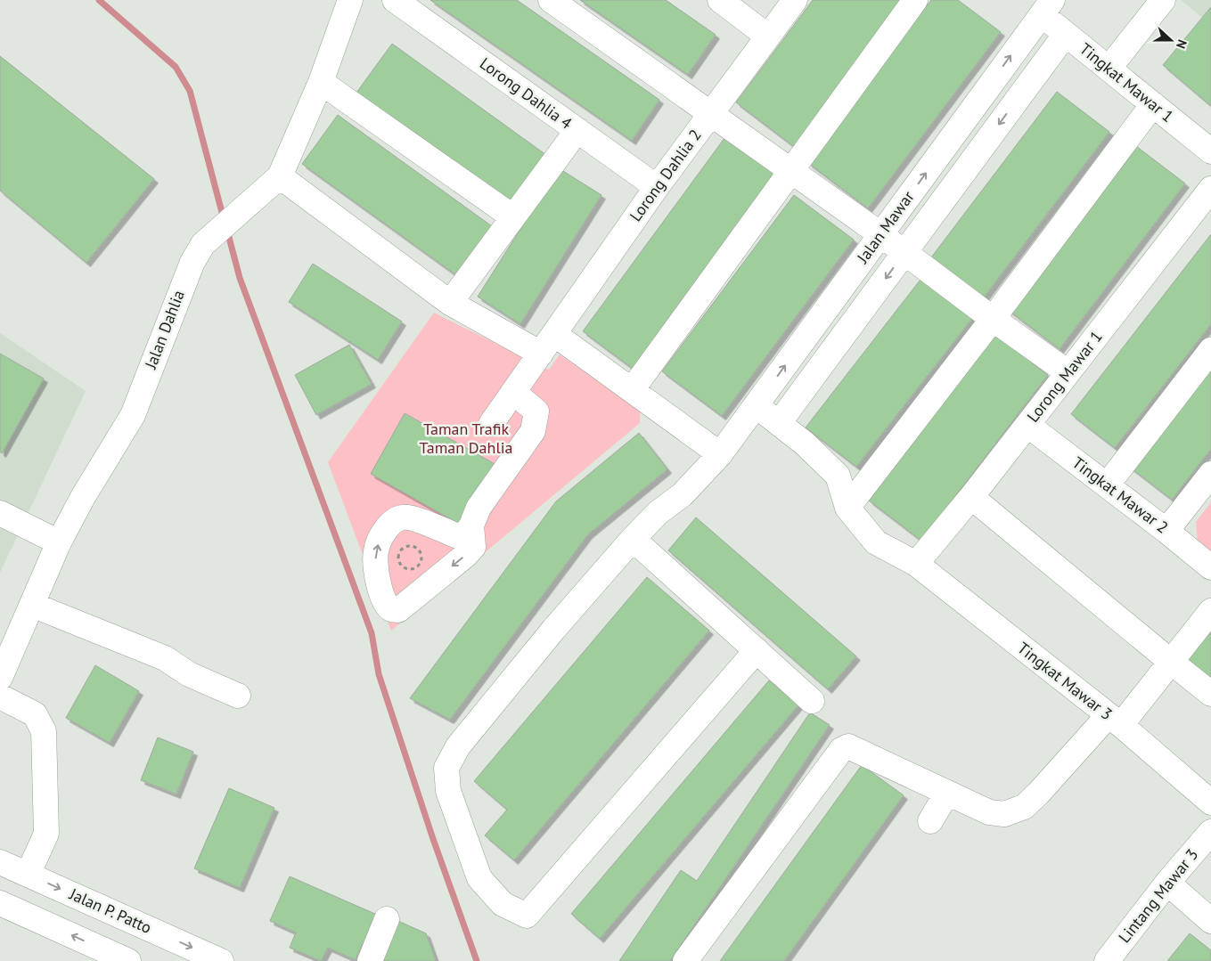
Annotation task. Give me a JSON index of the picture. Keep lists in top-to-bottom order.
{
  "streets": {
    "street": [
      "Tingkat Mawar 1",
      "Lorong Dahlia 4",
      "Lorong Dahlia 2",
      "Jalan Mawar",
      "Jalan Dahlia",
      "Lorong Mawar 1",
      "Tingkat Mawar 2",
      "Tingkat Mawar 3",
      "Lintang Mawar 3",
      "Jalan P. Patto"
    ]
  },
  "crossings": [
    ["Tingkat Mawar 1", "Jalan Mawar"],
    ["Lorong Dahlia 4", "Lorong Dahlia 2"],
    ["Lorong Mawar 1", "Tingkat Mawar 2"],
    ["Lorong Mawar 1", "Tingkat Mawar 3"]
  ],
  "parks": ["Taman Trafik Taman Dahlia"],
  "north": "right"
}
